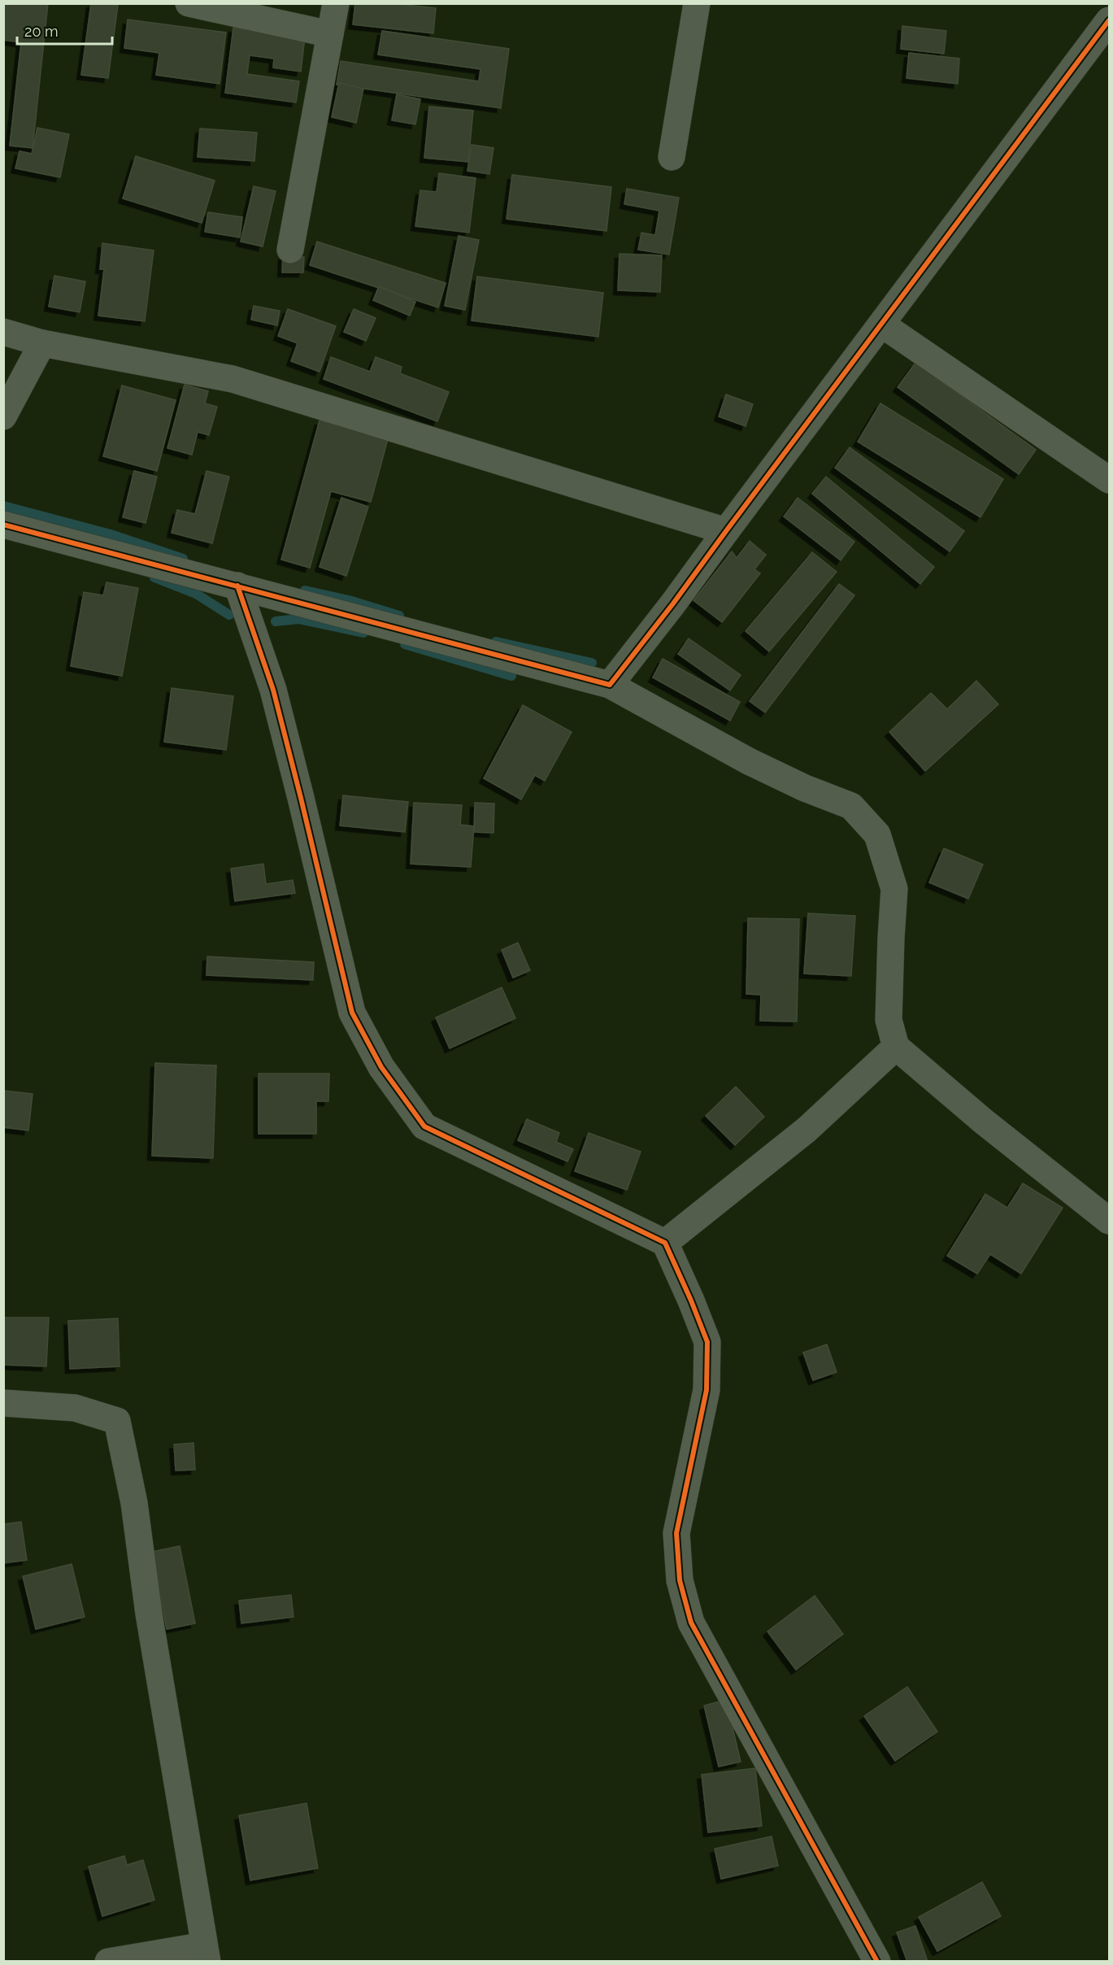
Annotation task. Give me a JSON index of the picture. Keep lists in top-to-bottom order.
{
  "scale_bar": "20 m"
}
